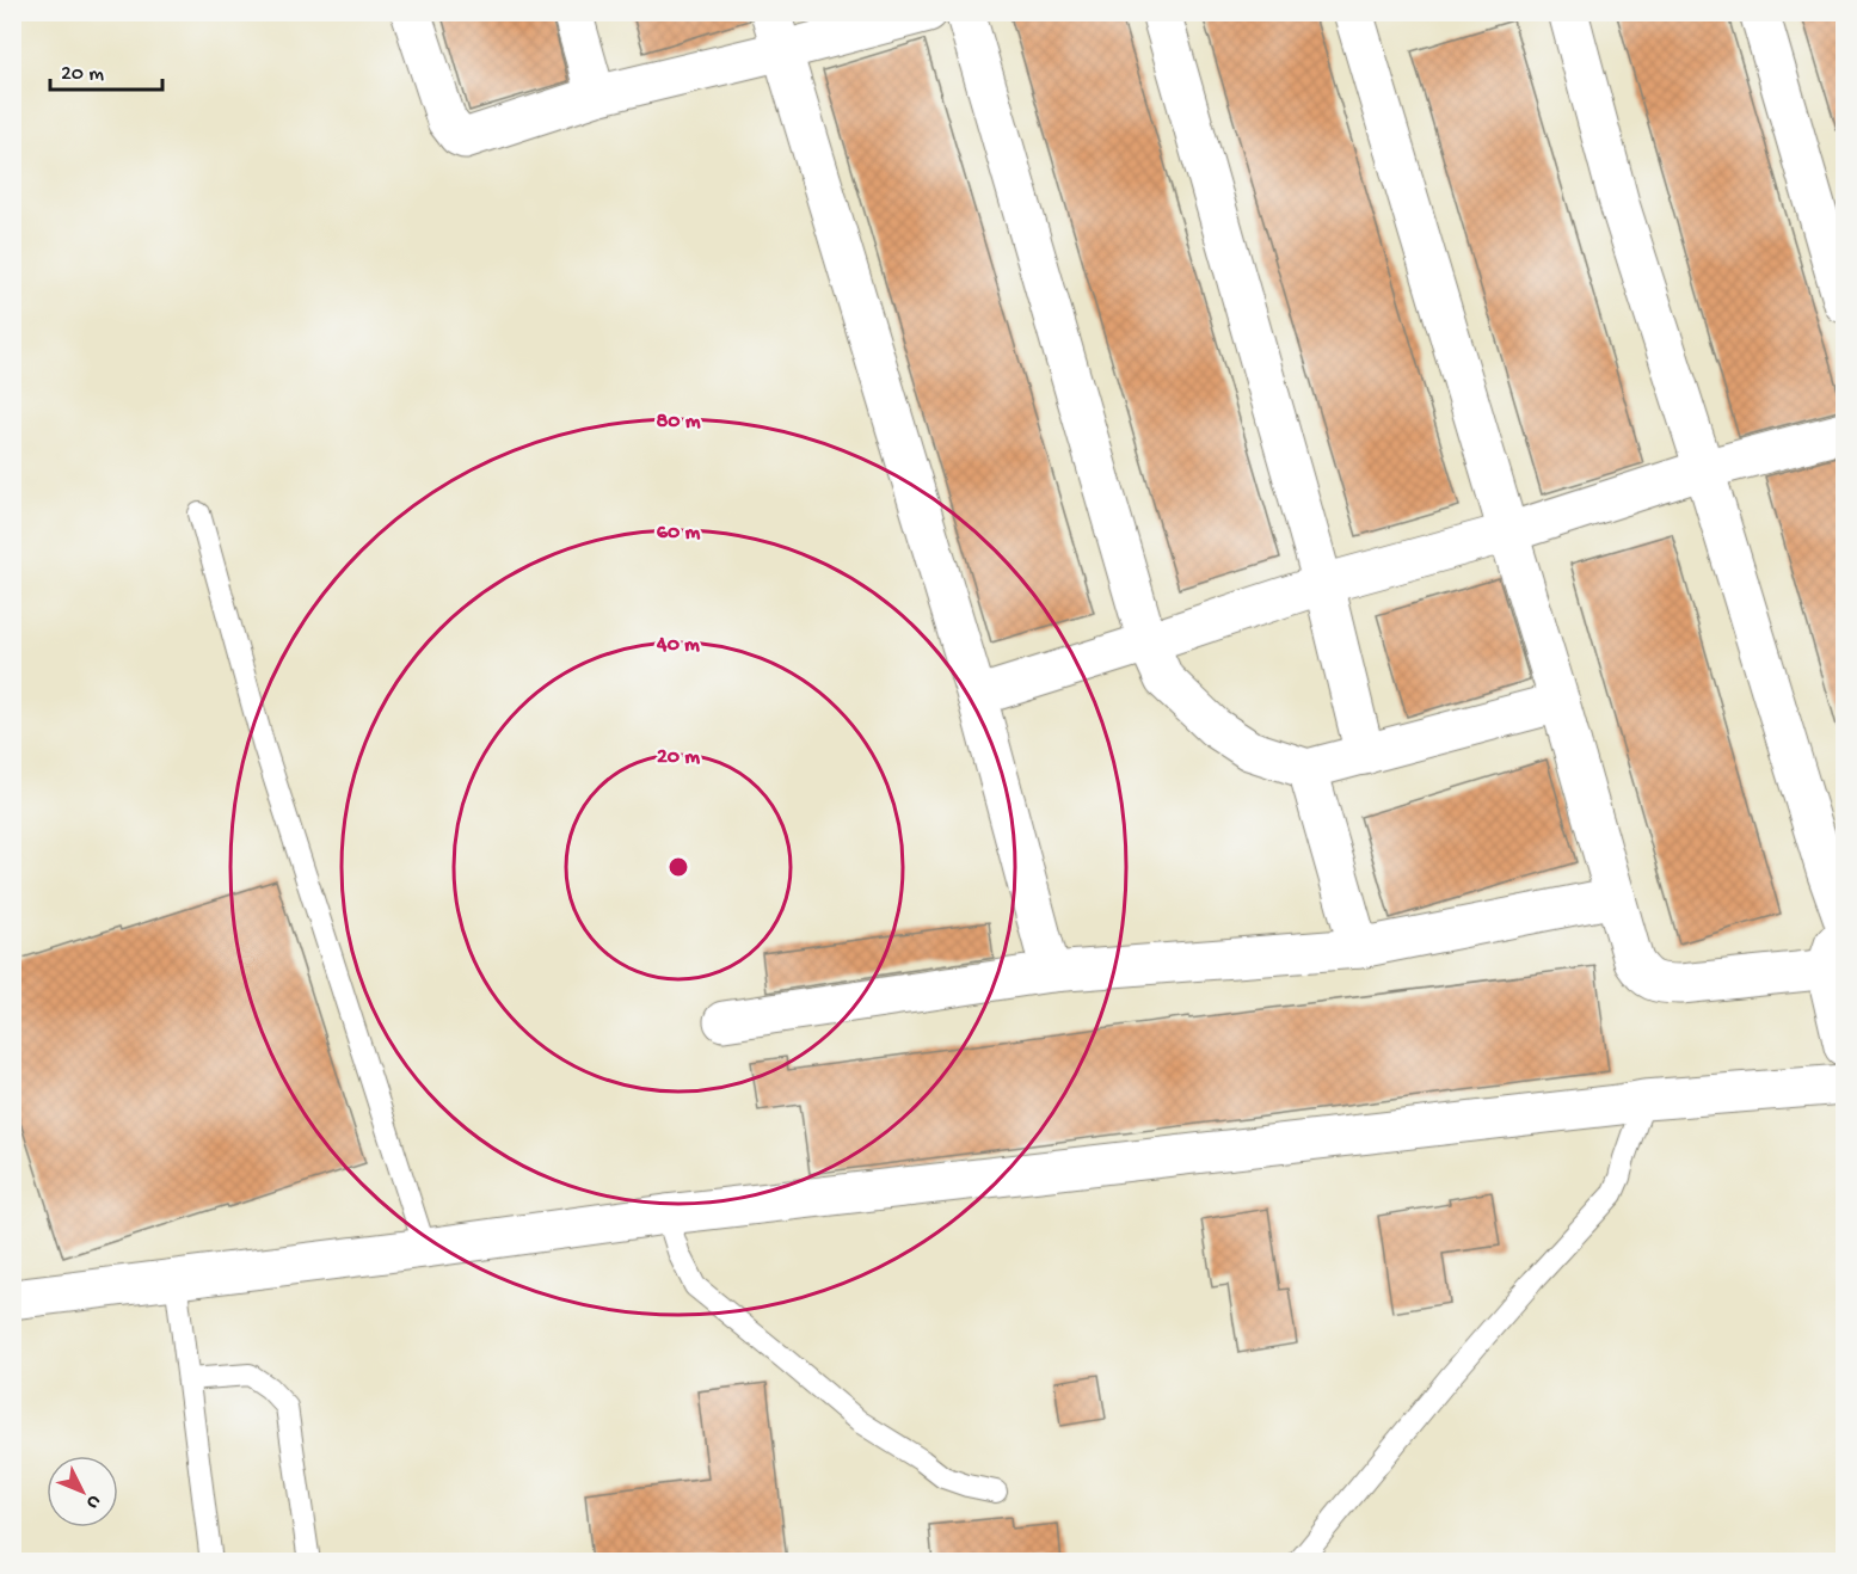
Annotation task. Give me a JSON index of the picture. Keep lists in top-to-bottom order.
{
  "scale_bar": "20 m",
  "north": "bottom right",
  "rings": [
    "80 m",
    "60 m",
    "40 m",
    "20 m"
  ]
}
